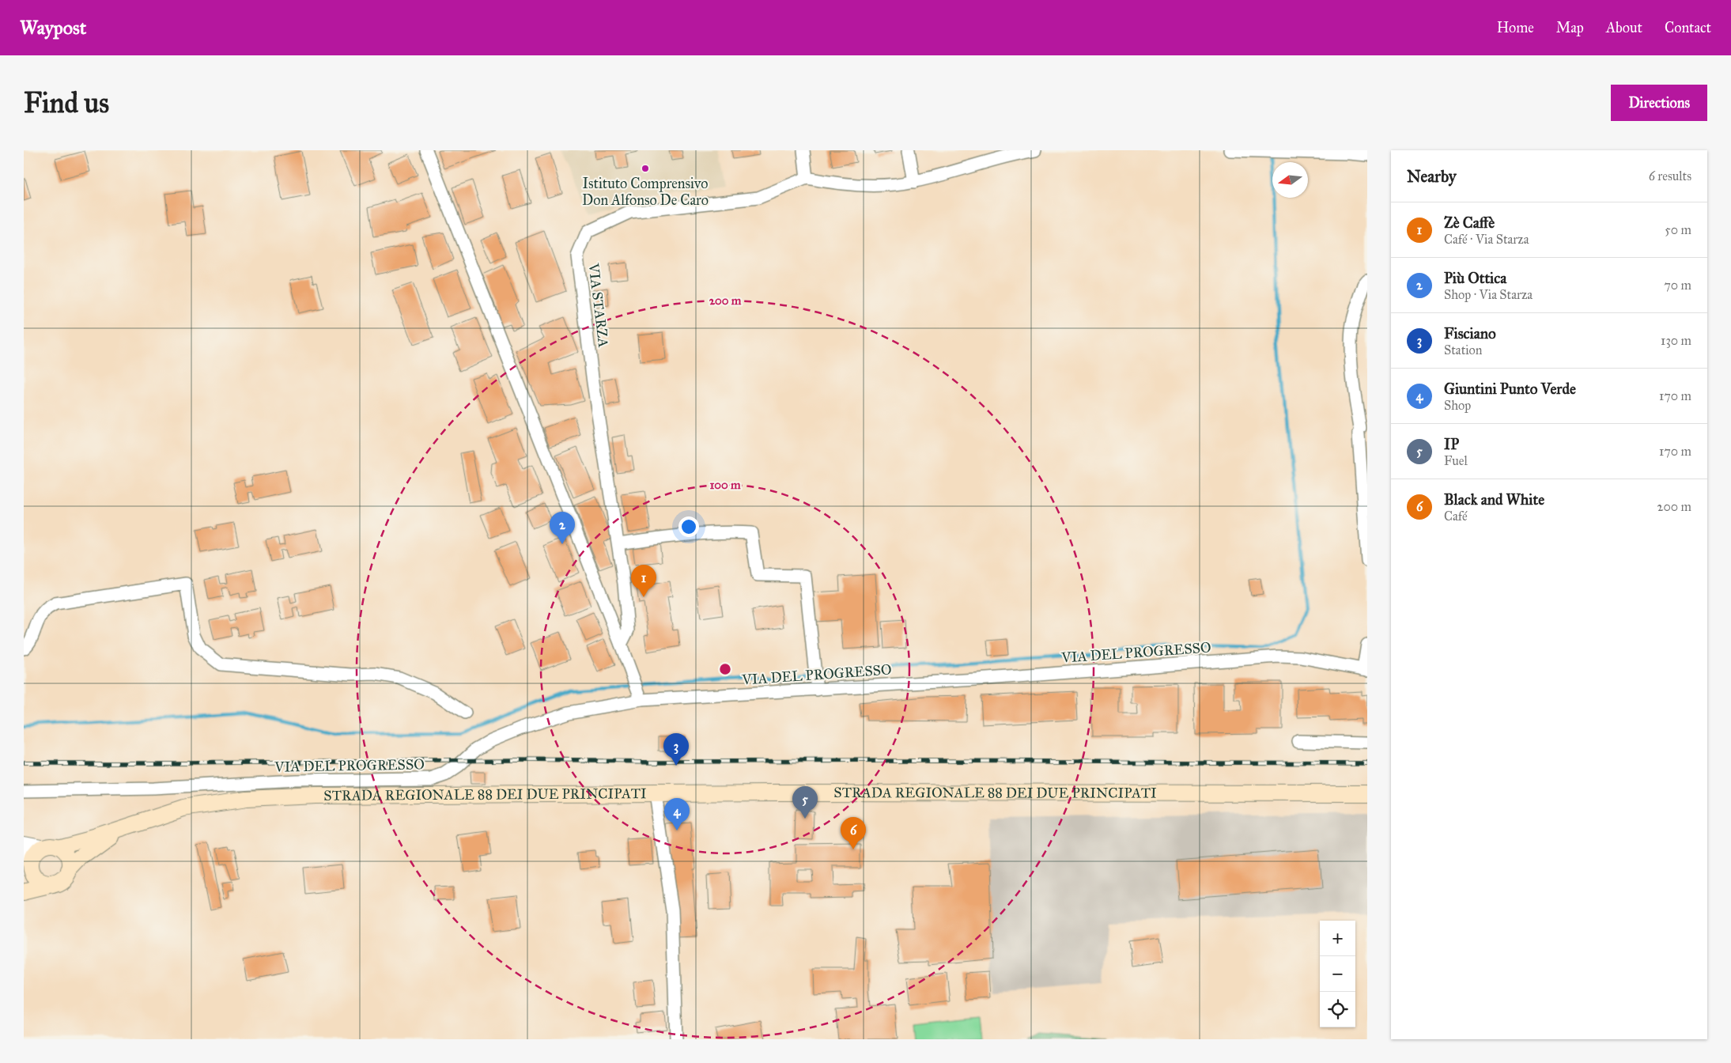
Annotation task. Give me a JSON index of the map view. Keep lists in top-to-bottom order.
{
  "streets": {
    "main road": ["STRADA REGIONALE 88 DEI DUE PRINCIPATI"],
    "street": ["VIA STARZA", "VIA DEL PROGRESSO"]
  },
  "places": ["Istituto Comprensivo Don Alfonso De Caro"],
  "north": "left",
  "page": {
    "header": "Waypost",
    "nav": [
      "Home",
      "Map",
      "About",
      "Contact"
    ],
    "buttons": "Directions",
    "title": "Find us",
    "heading": ["Nearby", "6 results"],
    "list": [
      {
        "mark": "1",
        "name": "Zè Caffè",
        "note": "Café · Via Starza",
        "value": "50 m"
      },
      {
        "mark": "2",
        "name": "Più Ottica",
        "note": "Shop · Via Starza",
        "value": "70 m"
      },
      {
        "mark": "3",
        "name": "Fisciano",
        "note": "Station",
        "value": "130 m"
      },
      {
        "mark": "4",
        "name": "Giuntini Punto Verde",
        "note": "Shop",
        "value": "170 m"
      },
      {
        "mark": "5",
        "name": "IP",
        "note": "Fuel",
        "value": "170 m"
      },
      {
        "mark": "6",
        "name": "Black and White",
        "note": "Café",
        "value": "200 m"
      }
    ],
    "pins": [
      "2",
      "1",
      "3",
      "5",
      "4",
      "6"
    ],
    "map_buttons": ["+", "−"]
  },
  "rings": ["200 m", "100 m"]
}
